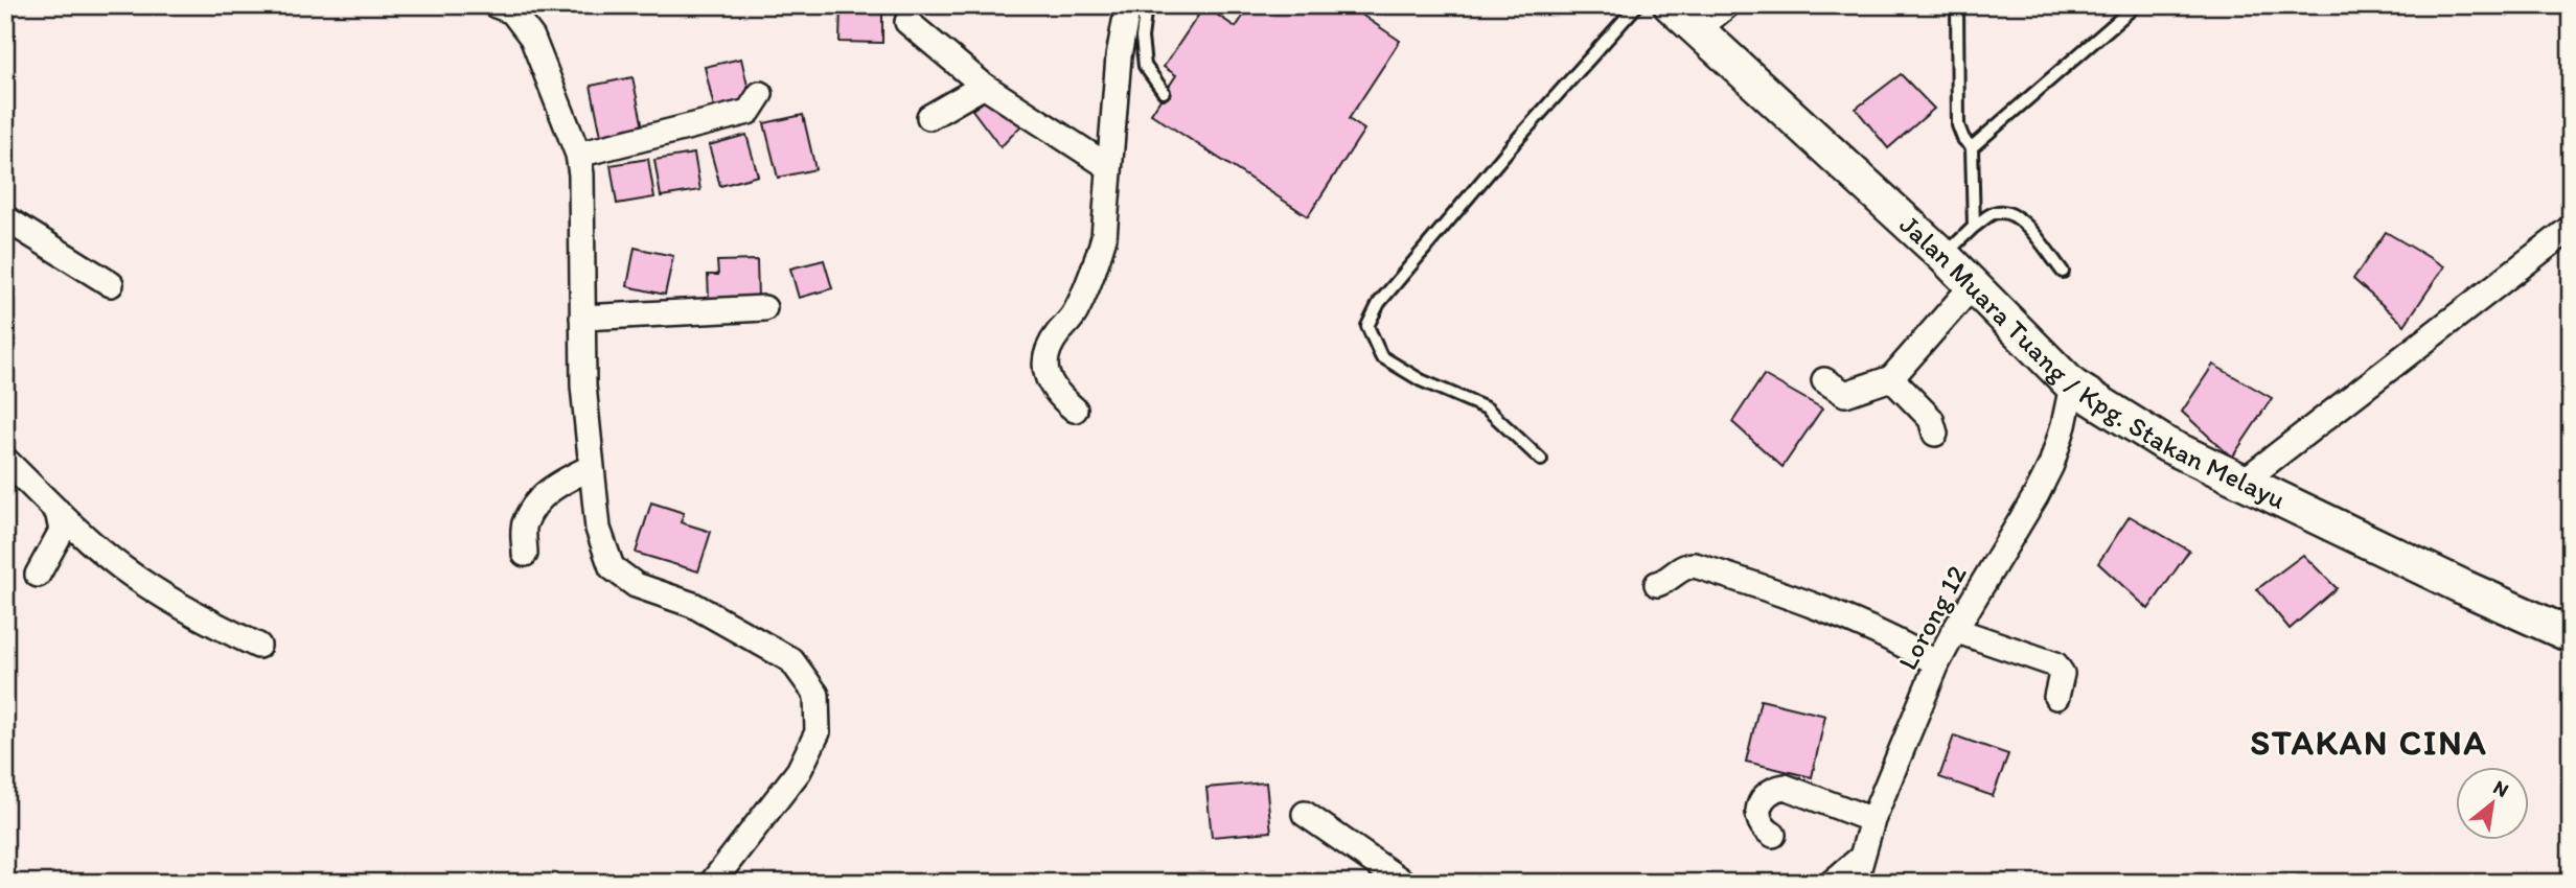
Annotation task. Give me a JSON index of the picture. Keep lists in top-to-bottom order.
{
  "streets": {
    "main road": ["Jalan Muara Tuang / Kpg. Stakan Melayu"],
    "street": ["Lorong 12"]
  },
  "crossings": [
    ["Jalan Muara Tuang / Kpg. Stakan Melayu", "Lorong 12"]
  ],
  "districts": ["STAKAN CINA"],
  "north": "top right"
}
